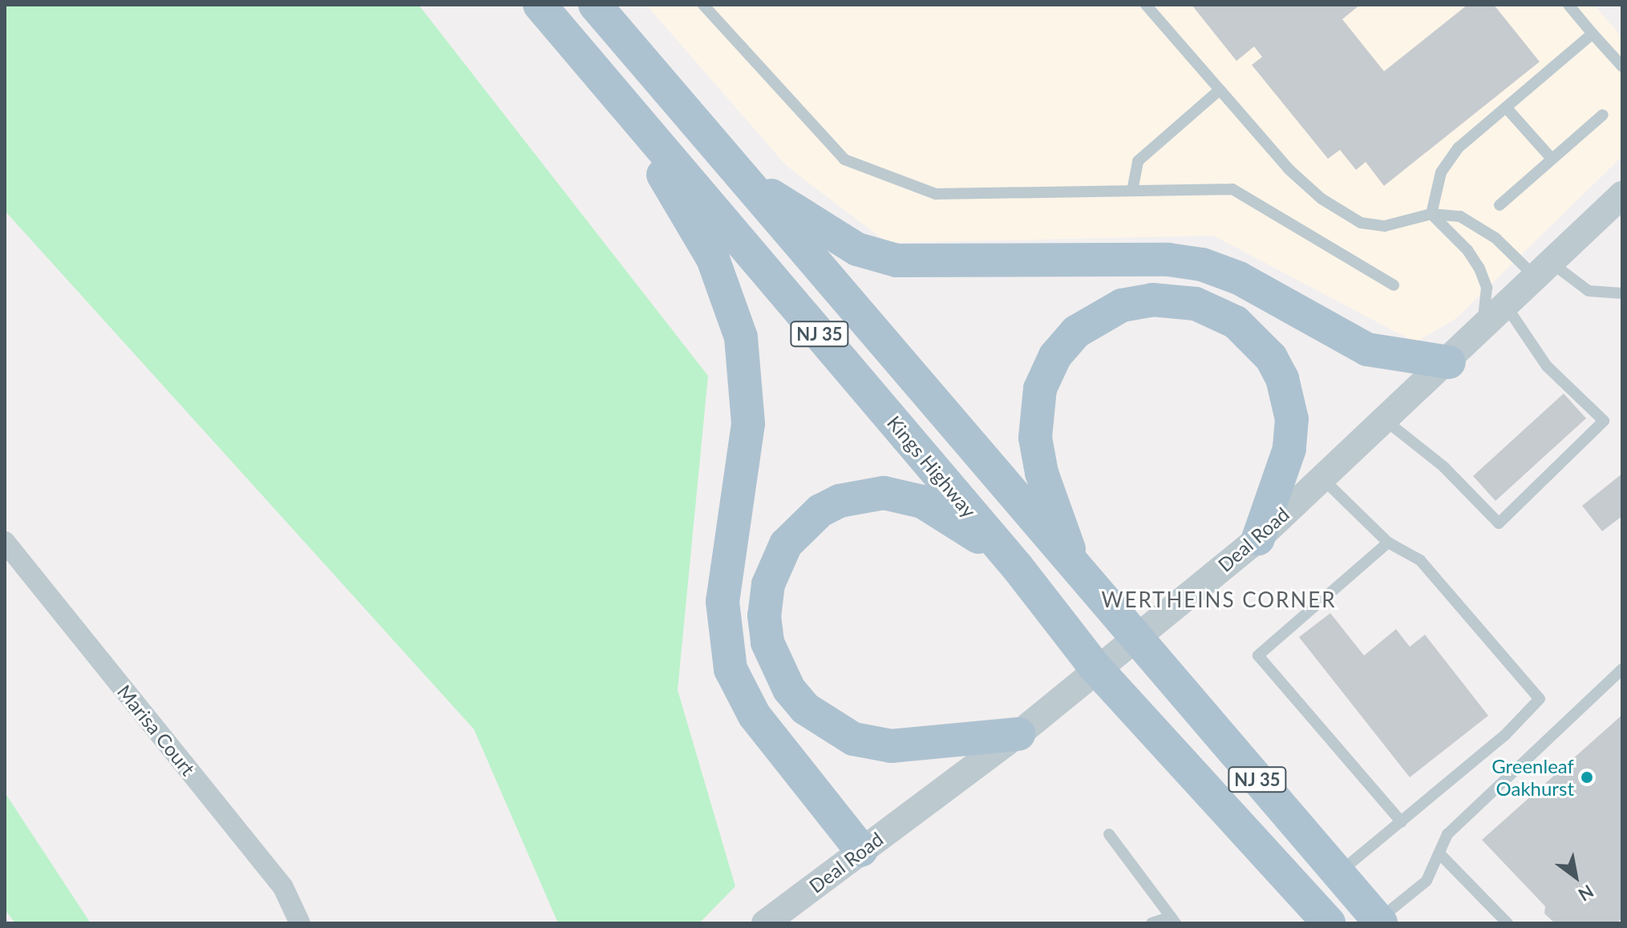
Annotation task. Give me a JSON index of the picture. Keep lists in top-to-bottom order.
{
  "streets": {
    "main road": ["NJ 35", "Kings Highway"],
    "street": ["Deal Road", "Marisa Court"]
  },
  "crossings": [
    ["NJ 35", "Deal Road"],
    ["Kings Highway", "Deal Road"]
  ],
  "districts": ["WERTHEINS CORNER"],
  "places": ["Greenleaf Oakhurst"],
  "north": "bottom right"
}
